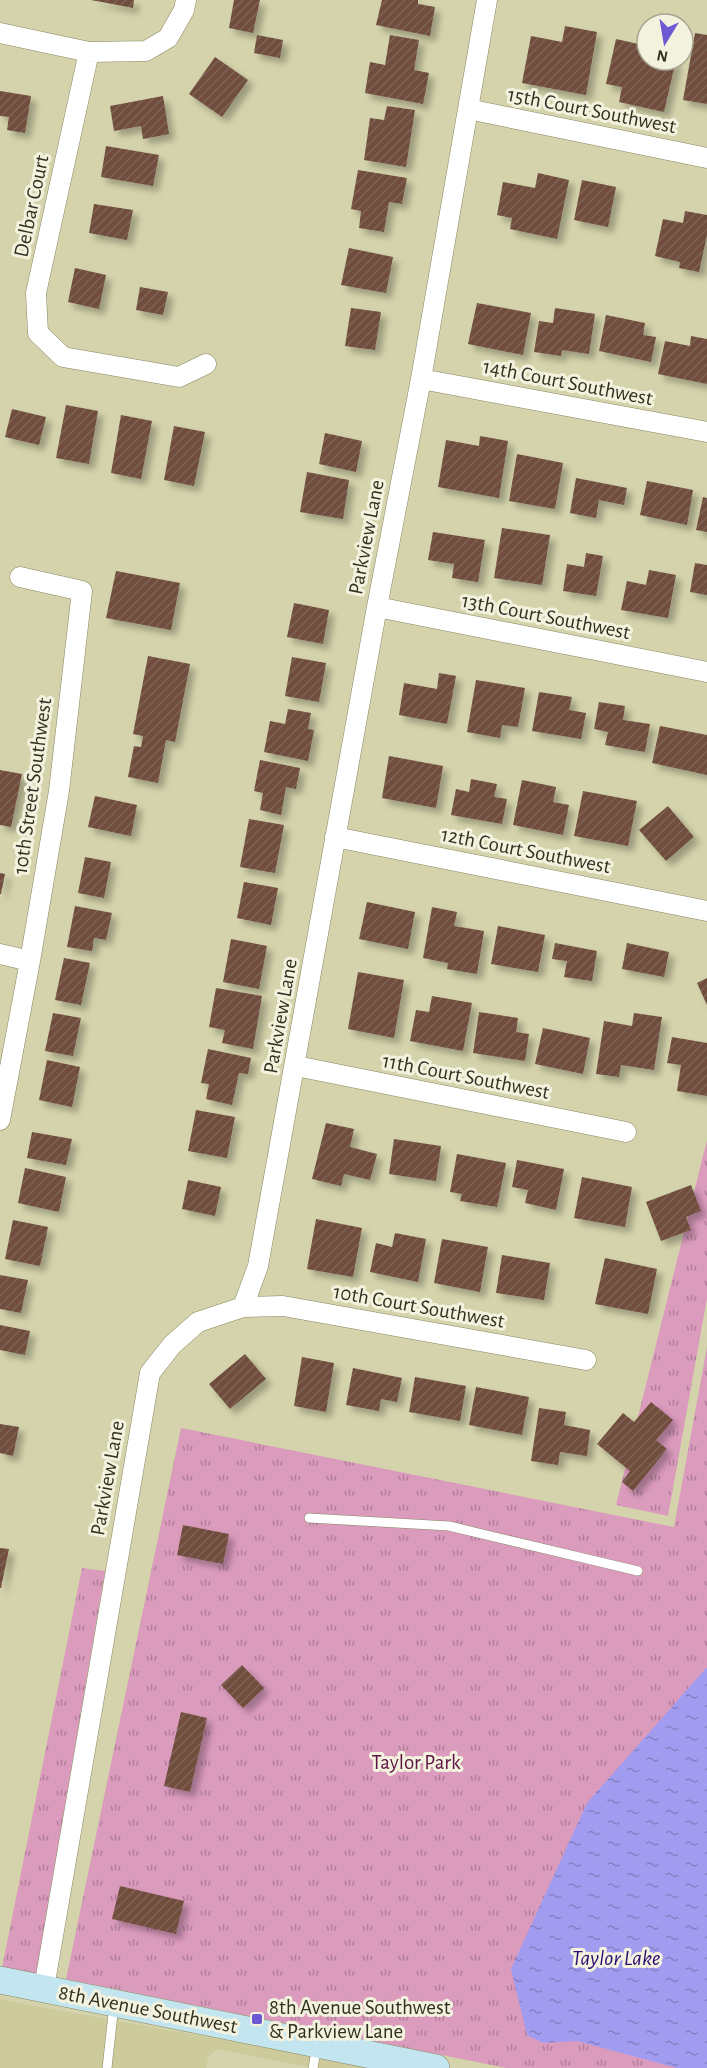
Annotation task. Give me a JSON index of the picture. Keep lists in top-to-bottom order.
{
  "streets": {
    "street": [
      "15th Court Southwest",
      "Delbar Court",
      "14th Court Southwest",
      "Parkview Lane",
      "13th Court Southwest",
      "10th Street Southwest",
      "12th Court Southwest",
      "11th Court Southwest",
      "10th Court Southwest",
      "8th Avenue Southwest"
    ]
  },
  "crossings": [
    ["15th Court Southwest", "Parkview Lane"],
    ["14th Court Southwest", "Parkview Lane"],
    ["Parkview Lane", "13th Court Southwest"],
    ["Parkview Lane", "12th Court Southwest"],
    ["Parkview Lane", "11th Court Southwest"],
    ["Parkview Lane", "10th Court Southwest"],
    ["Parkview Lane", "8th Avenue Southwest"]
  ],
  "water": ["Taylor Lake"],
  "parks": ["Taylor Park"],
  "places": {
    "transit": ["8th Avenue Southwest & Parkview Lane"]
  },
  "north": "bottom"
}
